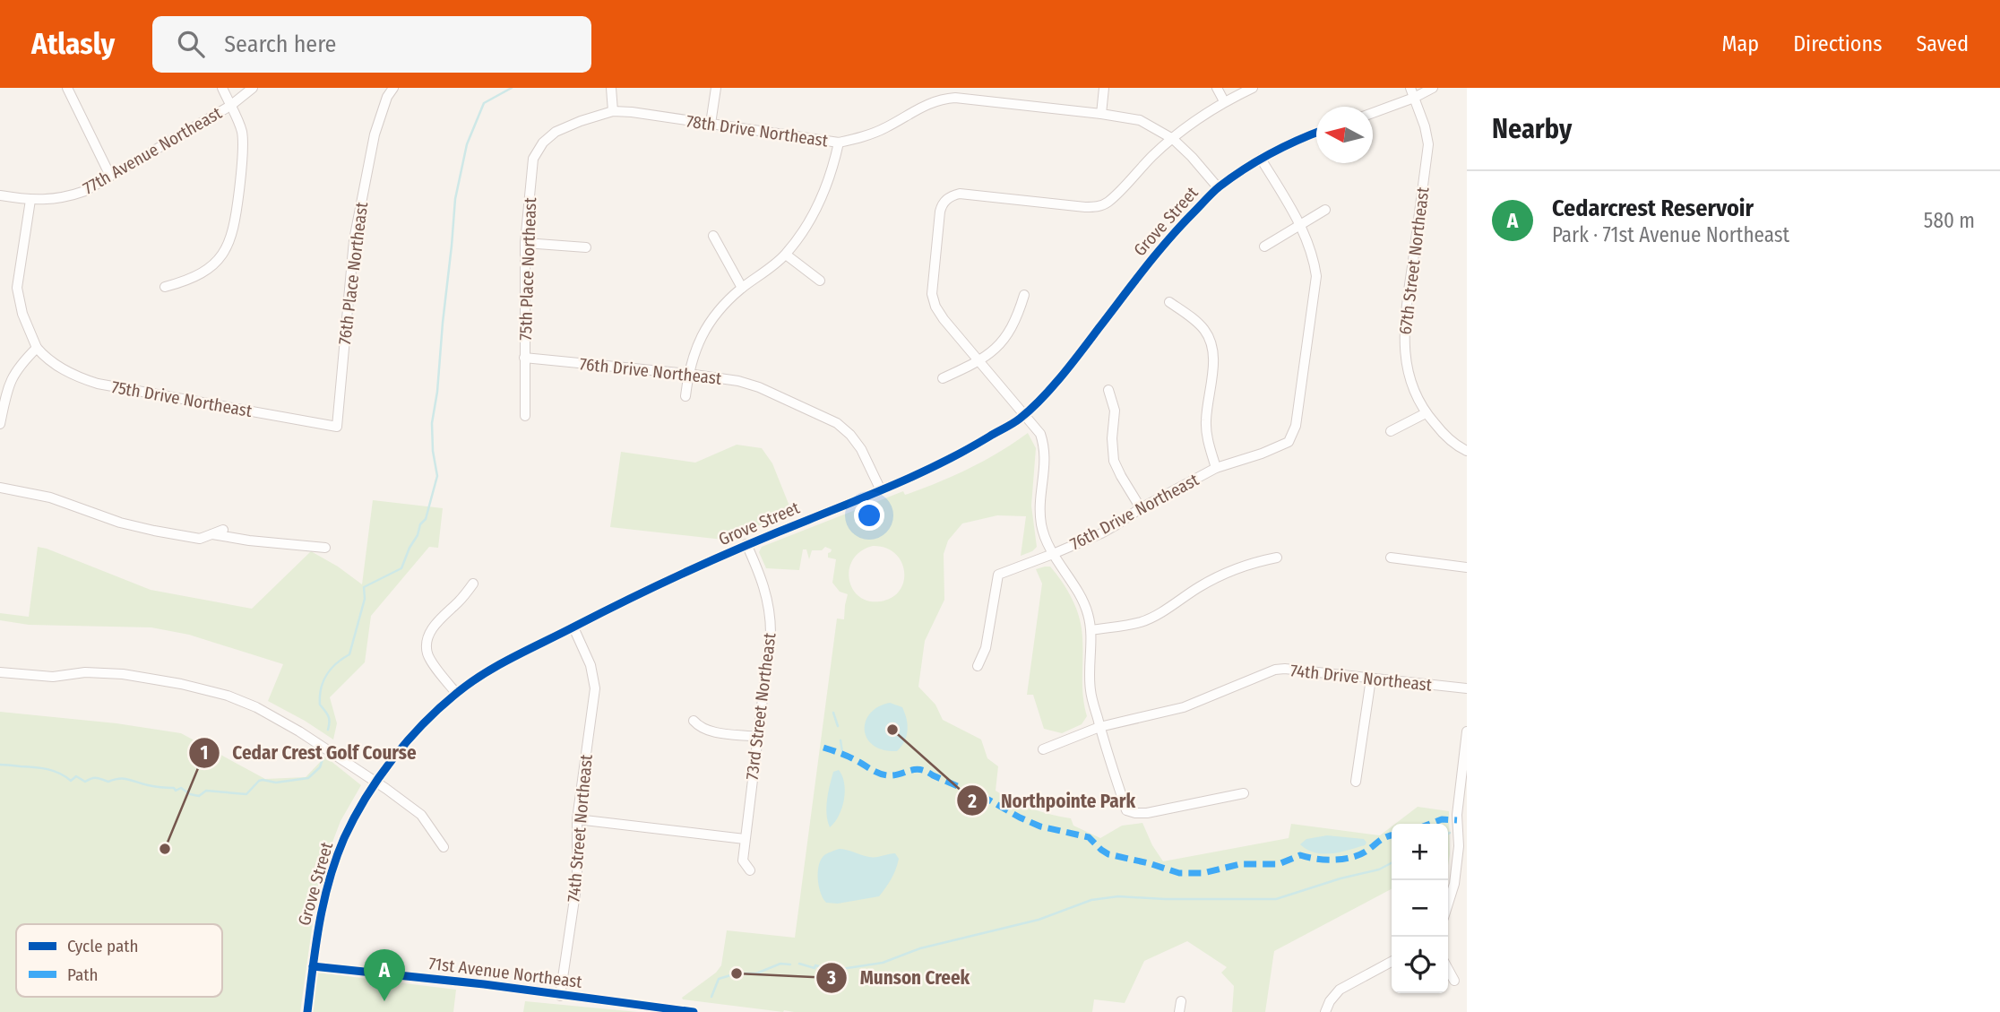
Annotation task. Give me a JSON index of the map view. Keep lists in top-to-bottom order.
{
  "streets": {
    "street": [
      "78th Drive Northeast",
      "77th Avenue Northeast",
      "Grove Street",
      "67th Street Northeast",
      "75th Place Northeast",
      "76th Place Northeast",
      "76th Drive Northeast",
      "75th Drive Northeast",
      "74th Drive Northeast",
      "73rd Street Northeast",
      "74th Street Northeast",
      "71st Avenue Northeast"
    ]
  },
  "crossings": [
    ["78th Drive Northeast", "Grove Street"],
    ["78th Drive Northeast", "75th Place Northeast"],
    ["Grove Street", "76th Drive Northeast"],
    ["Grove Street", "73rd Street Northeast"],
    ["Grove Street", "74th Street Northeast"],
    ["Grove Street", "71st Avenue Northeast"],
    ["75th Place Northeast", "76th Drive Northeast"],
    ["76th Place Northeast", "75th Drive Northeast"],
    ["74th Street Northeast", "71st Avenue Northeast"]
  ],
  "places": ["Northpointe Park", "Cedar Crest Golf Course", "Munson Creek"],
  "legend": ["Cycle path", "Path"],
  "north": "left",
  "page": {
    "header": "Atlasly",
    "search": "Search here",
    "nav": ["Map", "Directions", "Saved"],
    "heading": "Nearby",
    "list": [
      {
        "mark": "A",
        "name": "Cedarcrest Reservoir",
        "note": "Park · 71st Avenue Northeast",
        "value": "580 m"
      }
    ],
    "map_buttons": ["+", "−"],
    "pins": "A"
  }
}
